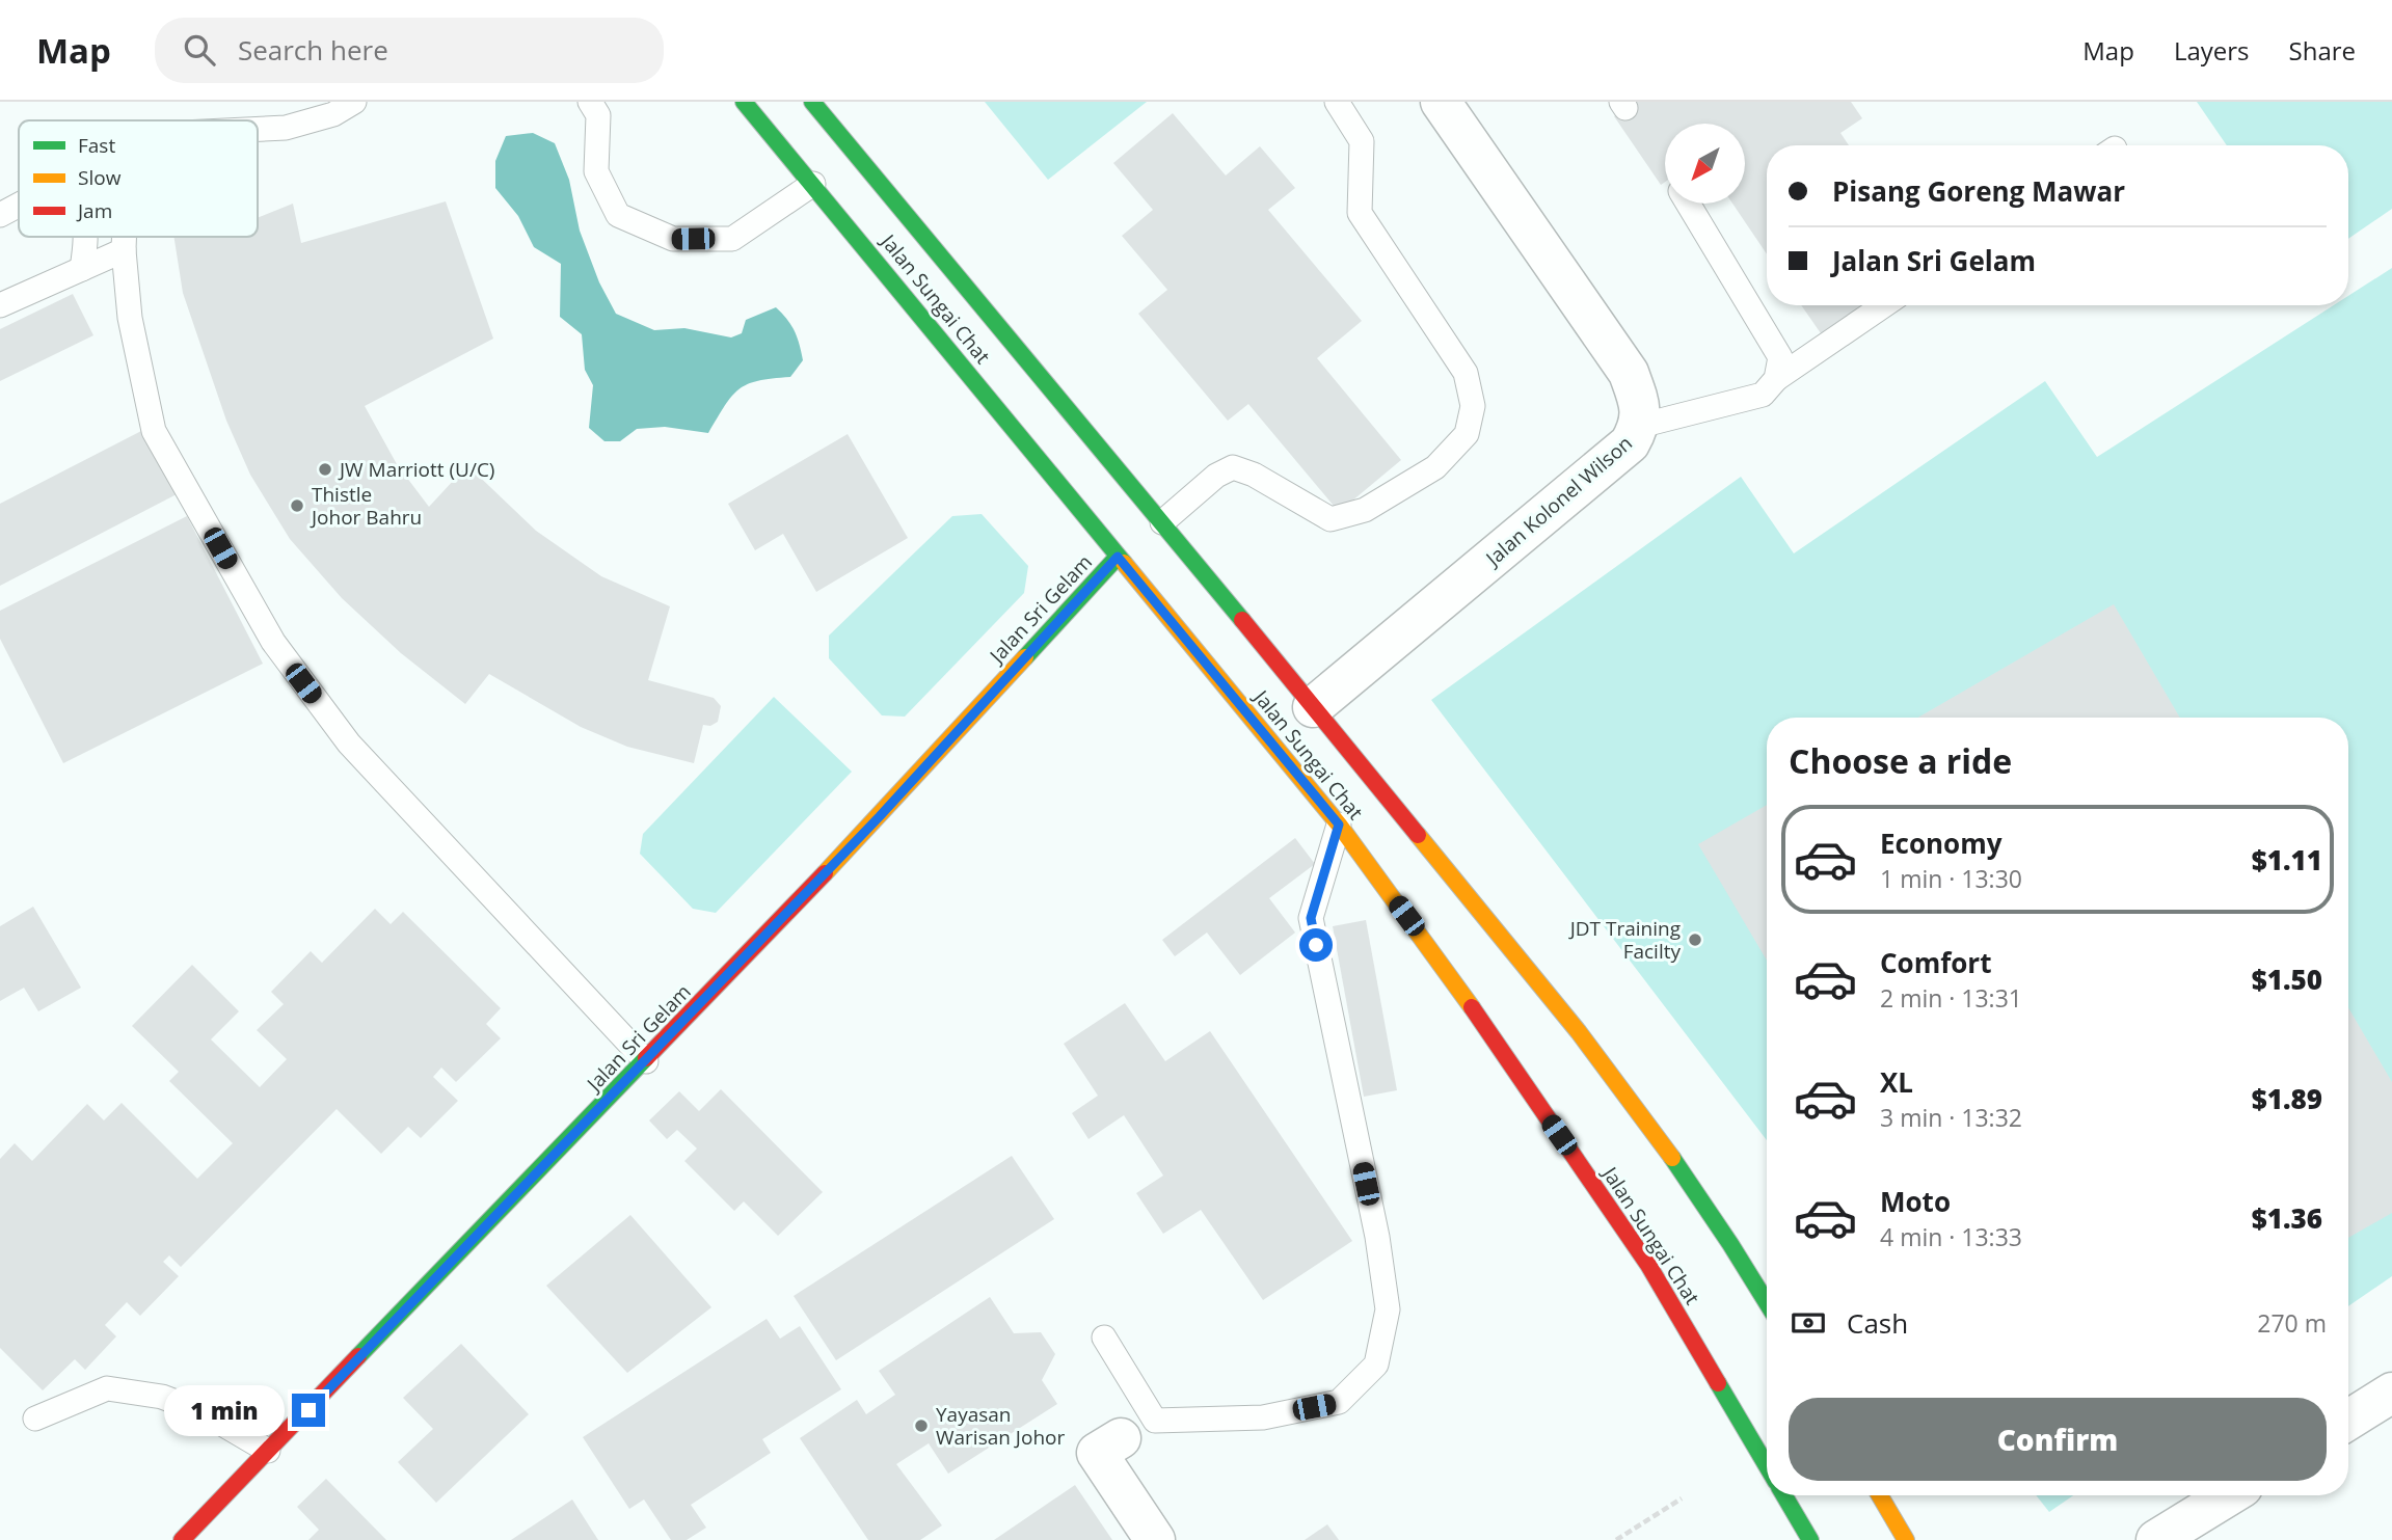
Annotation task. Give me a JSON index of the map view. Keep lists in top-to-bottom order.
{
  "streets": {
    "main road": ["Jalan Sungai Chat", "Jalan Sri Gelam"],
    "street": ["Jalan Kolonel Wilson"]
  },
  "crossings": [
    ["Jalan Sungai Chat", "Jalan Kolonel Wilson"],
    ["Jalan Sungai Chat", "Jalan Sri Gelam"]
  ],
  "places": [
    "JW Marriott (U/C)",
    "Thistle Johor Bahru",
    "JDT Training Facilty",
    "Yayasan Warisan Johor"
  ],
  "legend": ["Fast", "Slow", "Jam"],
  "north": "bottom left",
  "page": {
    "header": "Map",
    "search": "Search here",
    "nav": ["Map", "Layers", "Share"],
    "banner": ["Pisang Goreng Mawar", "Jalan Sri Gelam"],
    "heading": "Choose a ride",
    "list": [
      {
        "name": "Economy",
        "note": "1 min · 13:30",
        "value": "$1.11"
      },
      {
        "name": "Comfort",
        "note": "2 min · 13:31",
        "value": "$1.50"
      },
      {
        "name": "XL",
        "note": "3 min · 13:32",
        "value": "$1.89"
      },
      {
        "name": "Moto",
        "note": "4 min · 13:33",
        "value": "$1.36"
      }
    ],
    "pay": ["Cash", "270 m"],
    "buttons": "Confirm",
    "bubble": "1 min"
  }
}
